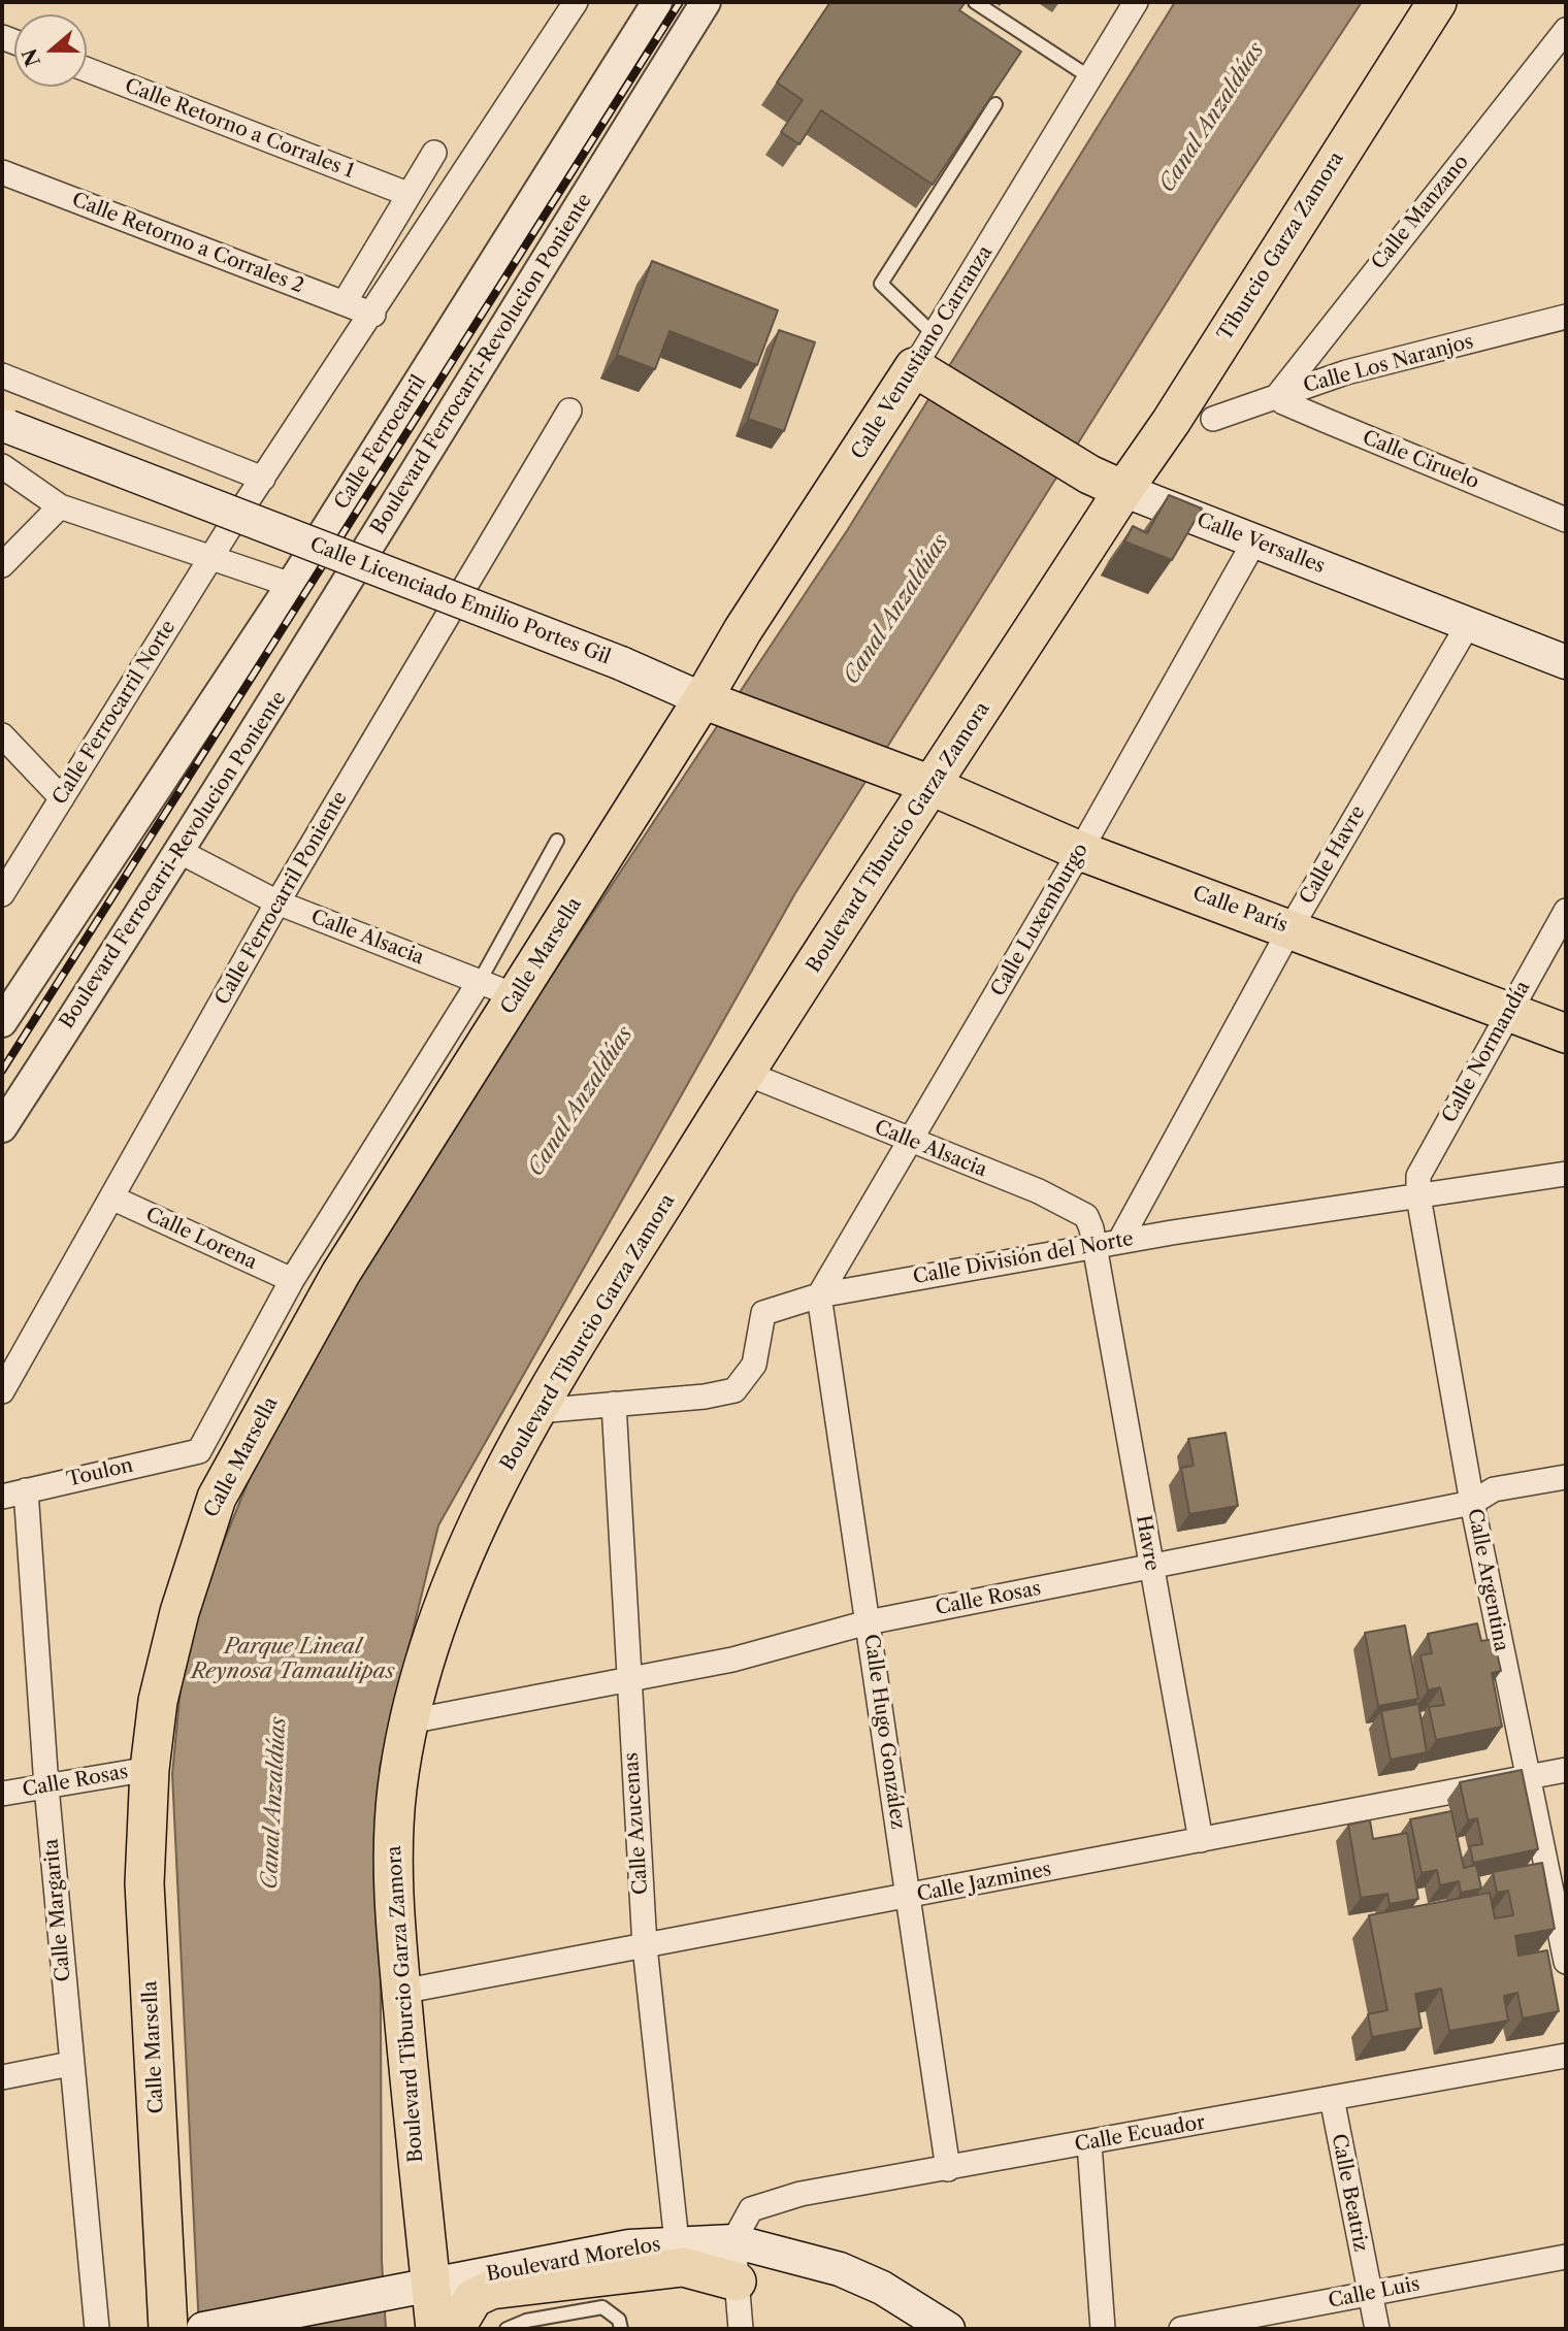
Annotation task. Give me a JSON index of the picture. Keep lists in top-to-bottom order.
{
  "streets": {
    "main road": [
      "Tiburcio Garza Zamora",
      "Calle Venustiano Carranza",
      "Calle Versalles",
      "Calle Licenciado Emilio Portes Gil",
      "Boulevard Tiburcio Garza Zamora",
      "Calle París",
      "Calle Marsella",
      "Boulevard Morelos"
    ],
    "street": [
      "Calle Retorno a Corrales 1",
      "Calle Manzano",
      "Calle Retorno a Corrales 2",
      "Boulevard Ferrocarri-Revolucion Poniente",
      "Calle Los Naranjos",
      "Calle Ferrocarril",
      "Calle Ciruelo",
      "Calle Ferrocarril Norte",
      "Calle Havre",
      "Calle Ferrocarril Poniente",
      "Calle Luxemburgo",
      "Calle Alsacia",
      "Calle Normandía",
      "Calle Lorena",
      "Calle División del Norte",
      "Toulon",
      "Havre",
      "Calle Argentina",
      "Calle Rosas",
      "Calle Hugo González",
      "Calle Azucenas",
      "Calle Jazmines",
      "Calle Margarita",
      "Calle Ecuador",
      "Calle Beatriz",
      "Calle Luis"
    ]
  },
  "crossings": [
    ["Calle Manzano", "Calle Los Naranjos"],
    ["Calle Manzano", "Calle Ciruelo"],
    ["Tiburcio Garza Zamora", "Calle Versalles"],
    ["Tiburcio Garza Zamora", "Boulevard Tiburcio Garza Zamora"],
    ["Calle Venustiano Carranza", "Calle Versalles"],
    ["Calle Venustiano Carranza", "Calle Licenciado Emilio Portes Gil"],
    ["Calle Venustiano Carranza", "Calle Marsella"],
    ["Boulevard Ferrocarri-Revolucion Poniente", "Calle Alsacia"],
    ["Calle Los Naranjos", "Calle Ciruelo"],
    ["Calle Versalles", "Boulevard Tiburcio Garza Zamora"],
    ["Calle Versalles", "Calle Havre"],
    ["Calle Versalles", "Calle Luxemburgo"],
    ["Calle Licenciado Emilio Portes Gil", "Boulevard Tiburcio Garza Zamora"],
    ["Calle Licenciado Emilio Portes Gil", "Calle París"],
    ["Calle Licenciado Emilio Portes Gil", "Calle Marsella"],
    ["Boulevard Tiburcio Garza Zamora", "Calle París"],
    ["Boulevard Tiburcio Garza Zamora", "Calle Alsacia"],
    ["Boulevard Tiburcio Garza Zamora", "Calle División del Norte"],
    ["Boulevard Tiburcio Garza Zamora", "Calle Rosas"],
    ["Boulevard Tiburcio Garza Zamora", "Calle Jazmines"],
    ["Boulevard Tiburcio Garza Zamora", "Boulevard Morelos"],
    ["Calle Havre", "Calle París"],
    ["Calle Havre", "Calle División del Norte"],
    ["Calle Ferrocarril Poniente", "Calle Alsacia"],
    ["Calle Ferrocarril Poniente", "Calle Lorena"],
    ["Calle París", "Calle Luxemburgo"],
    ["Calle París", "Calle Normandía"],
    ["Calle Luxemburgo", "Calle Alsacia"],
    ["Calle Luxemburgo", "Calle División del Norte"],
    ["Calle Luxemburgo", "Calle Hugo González"],
    ["Calle Alsacia", "Calle Marsella"],
    ["Calle Alsacia", "Calle División del Norte"],
    ["Calle Alsacia", "Havre"],
    ["Calle Marsella", "Calle Rosas"],
    ["Calle Normandía", "Calle División del Norte"],
    ["Calle Normandía", "Calle Argentina"],
    ["Calle Lorena", "Toulon"],
    ["Calle División del Norte", "Havre"],
    ["Calle División del Norte", "Calle Argentina"],
    ["Calle División del Norte", "Calle Hugo González"],
    ["Calle División del Norte", "Calle Azucenas"],
    ["Toulon", "Calle Margarita"],
    ["Havre", "Calle Rosas"],
    ["Havre", "Calle Jazmines"],
    ["Calle Argentina", "Calle Rosas"],
    ["Calle Argentina", "Calle Jazmines"],
    ["Calle Rosas", "Calle Hugo González"],
    ["Calle Rosas", "Calle Azucenas"],
    ["Calle Rosas", "Calle Margarita"],
    ["Calle Hugo González", "Calle Jazmines"],
    ["Calle Hugo González", "Calle Ecuador"],
    ["Calle Azucenas", "Calle Jazmines"],
    ["Calle Azucenas", "Boulevard Morelos"],
    ["Calle Ecuador", "Calle Beatriz"],
    ["Calle Ecuador", "Boulevard Morelos"],
    ["Calle Beatriz", "Calle Luis"]
  ],
  "water": ["Canal Anzaldúas", "Parque Lineal Reynosa Tamaulipas"],
  "north": "left"
}
